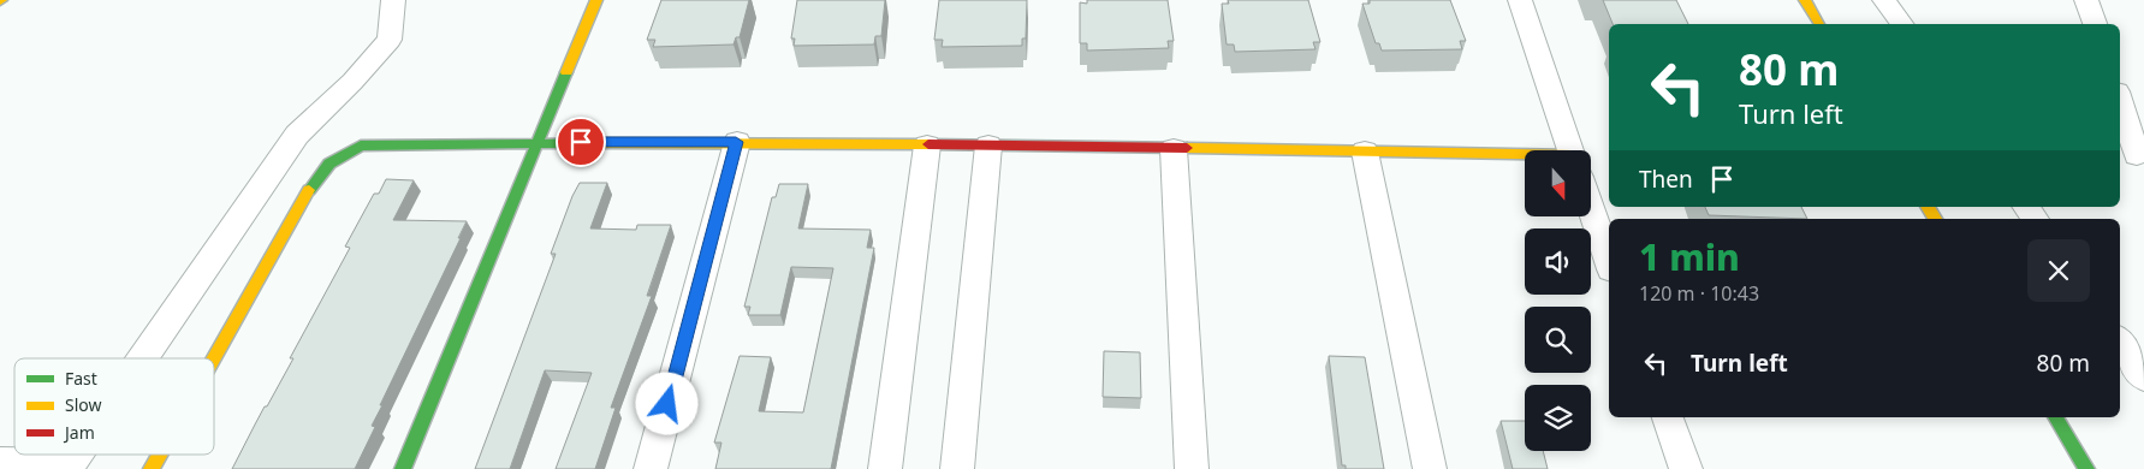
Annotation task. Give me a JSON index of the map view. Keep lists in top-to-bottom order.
{
  "legend": ["Fast", "Slow", "Jam"],
  "north": "bottom",
  "page": {
    "turn": ["80 m", "Turn left"],
    "then": "Then",
    "heading": ["1 min", "120 m · 10:43"],
    "list": [
      {
        "name": "Turn left",
        "value": "80 m"
      }
    ]
  }
}
